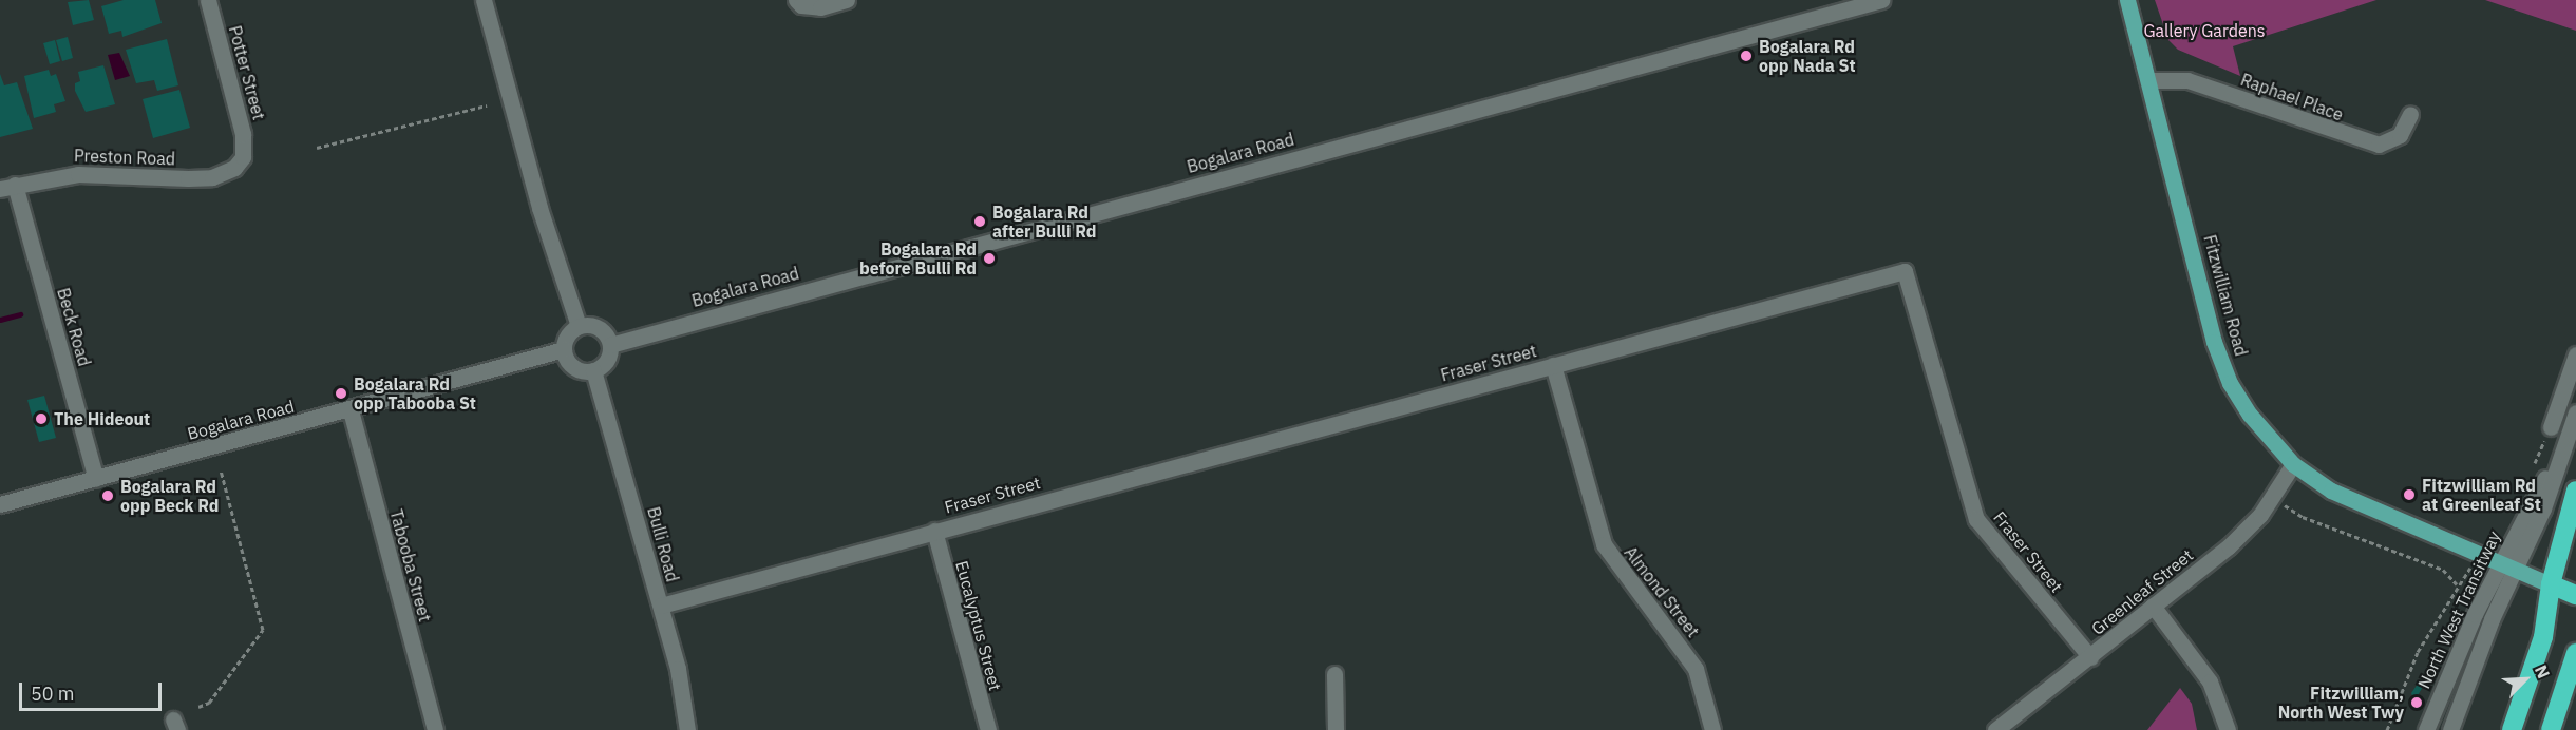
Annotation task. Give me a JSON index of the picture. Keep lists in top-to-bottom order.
{
  "streets": {
    "highway": ["Fitzwilliam Road"],
    "street": [
      "Potter Street",
      "Raphael Place",
      "Bogalara Road",
      "Preston Road",
      "Beck Road",
      "Fraser Street",
      "Bulli Road",
      "Tabooba Street",
      "Almond Street",
      "Greenleaf Street",
      "North West Transitway",
      "Eucalyptus Street"
    ]
  },
  "crossings": [
    ["Potter Street", "Preston Road"],
    ["Raphael Place", "Fitzwilliam Road"],
    ["Bogalara Road", "Beck Road"],
    ["Bogalara Road", "Bulli Road"],
    ["Bogalara Road", "Tabooba Street"],
    ["Preston Road", "Beck Road"],
    ["Fitzwilliam Road", "Greenleaf Street"],
    ["Fitzwilliam Road", "North West Transitway"],
    ["Fraser Street", "Bulli Road"],
    ["Fraser Street", "Almond Street"],
    ["Fraser Street", "Greenleaf Street"],
    ["Fraser Street", "Eucalyptus Street"]
  ],
  "parks": ["Gallery Gardens"],
  "places": [
    "Bogalara Rd opp Nada St",
    "Bogalara Rd after Bulli Rd",
    "Bogalara Rd before Bulli Rd",
    "Bogalara Rd opp Tabooba St",
    "The Hideout",
    "Fitzwilliam Rd at Greenleaf St",
    "Bogalara Rd opp Beck Rd",
    "Fitzwilliam, North West Twy"
  ],
  "scale_bar": "50 m",
  "north": "top right"
}
